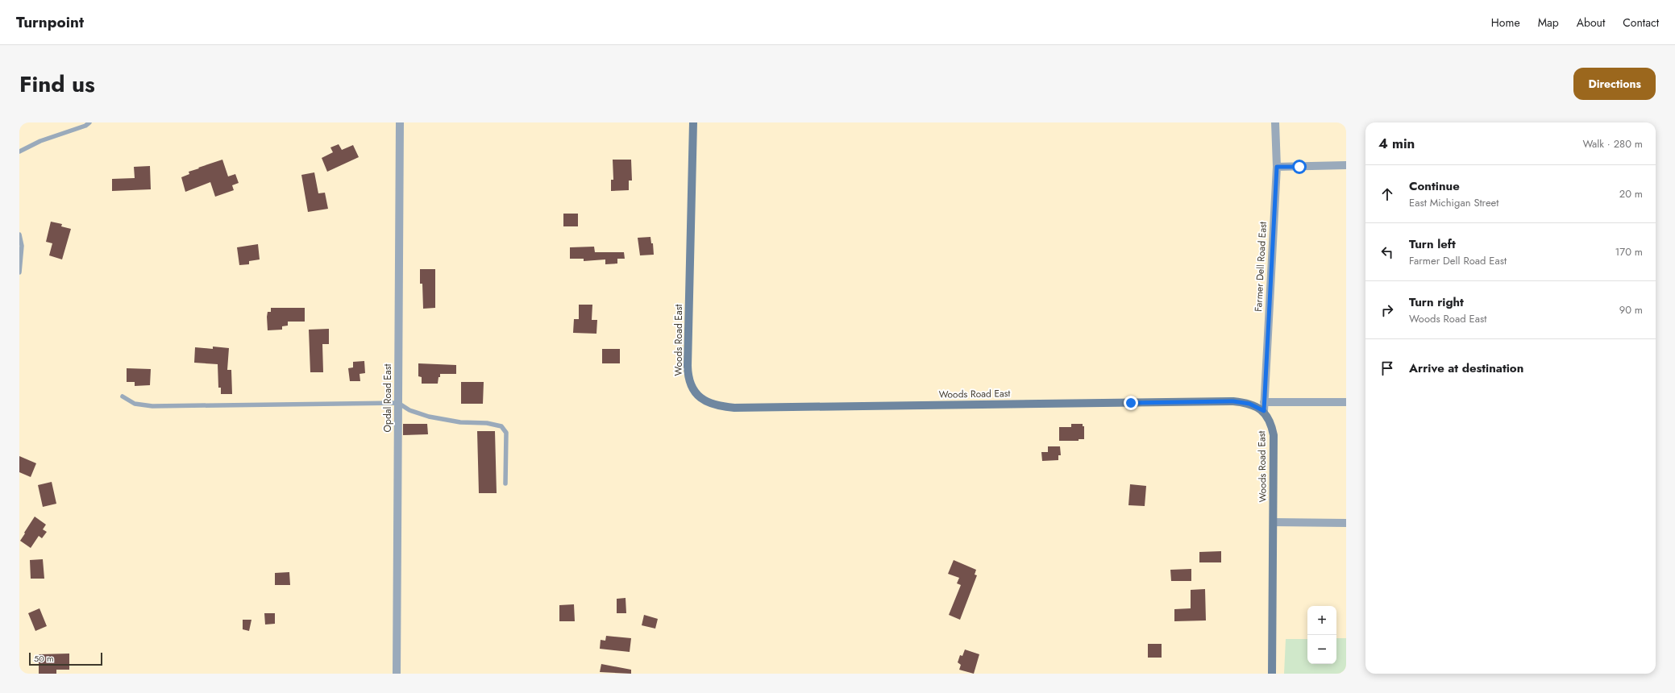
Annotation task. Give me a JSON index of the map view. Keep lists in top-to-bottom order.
{
  "streets": {
    "main road": ["Woods Road East"],
    "street": ["Farmer Dell Road East", "Opdal Road East"]
  },
  "crossings": [
    ["Farmer Dell Road East", "Woods Road East"]
  ],
  "scale_bar": "50 m",
  "page": {
    "header": "Turnpoint",
    "nav": [
      "Home",
      "Map",
      "About",
      "Contact"
    ],
    "title": "Find us",
    "buttons": "Directions",
    "heading": ["4 min", "Walk · 280 m"],
    "list": [
      ["Continue", "East Michigan Street", "20 m"],
      ["Turn left", "Farmer Dell Road East", "170 m"],
      ["Turn right", "Woods Road East", "90 m"],
      "Arrive at destination"
    ],
    "map_buttons": ["+", "−"],
    "scale": "50 m"
  }
}
